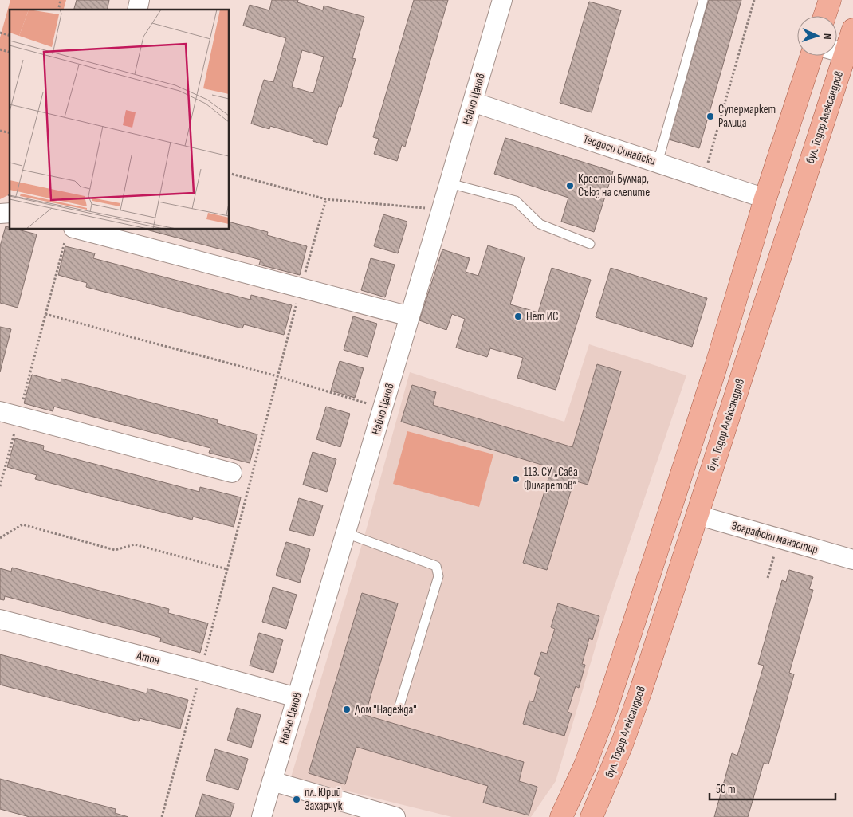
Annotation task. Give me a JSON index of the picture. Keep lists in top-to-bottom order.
{
  "streets": {
    "main road": ["бул. Тодор Александров"],
    "street": [
      "Найчо Цанов",
      "Теодоси Синайски",
      "Зографски манастир",
      "Атон"
    ]
  },
  "crossings": [
    ["Найчо Цанов", "Теодоси Синайски"],
    ["Найчо Цанов", "Атон"],
    ["бул. Тодор Александров", "Зографски манастир"]
  ],
  "places": [
    "Супермаркет Ралица",
    "Крестон Булмар, Съюз на слепите",
    "Нет ИС",
    "113. СУ „Сава Филаретов“",
    "Дом \"Надежда\"",
    "пл. Юрий Захарчук"
  ],
  "scale_bar": "50 m",
  "north": "right"
}
